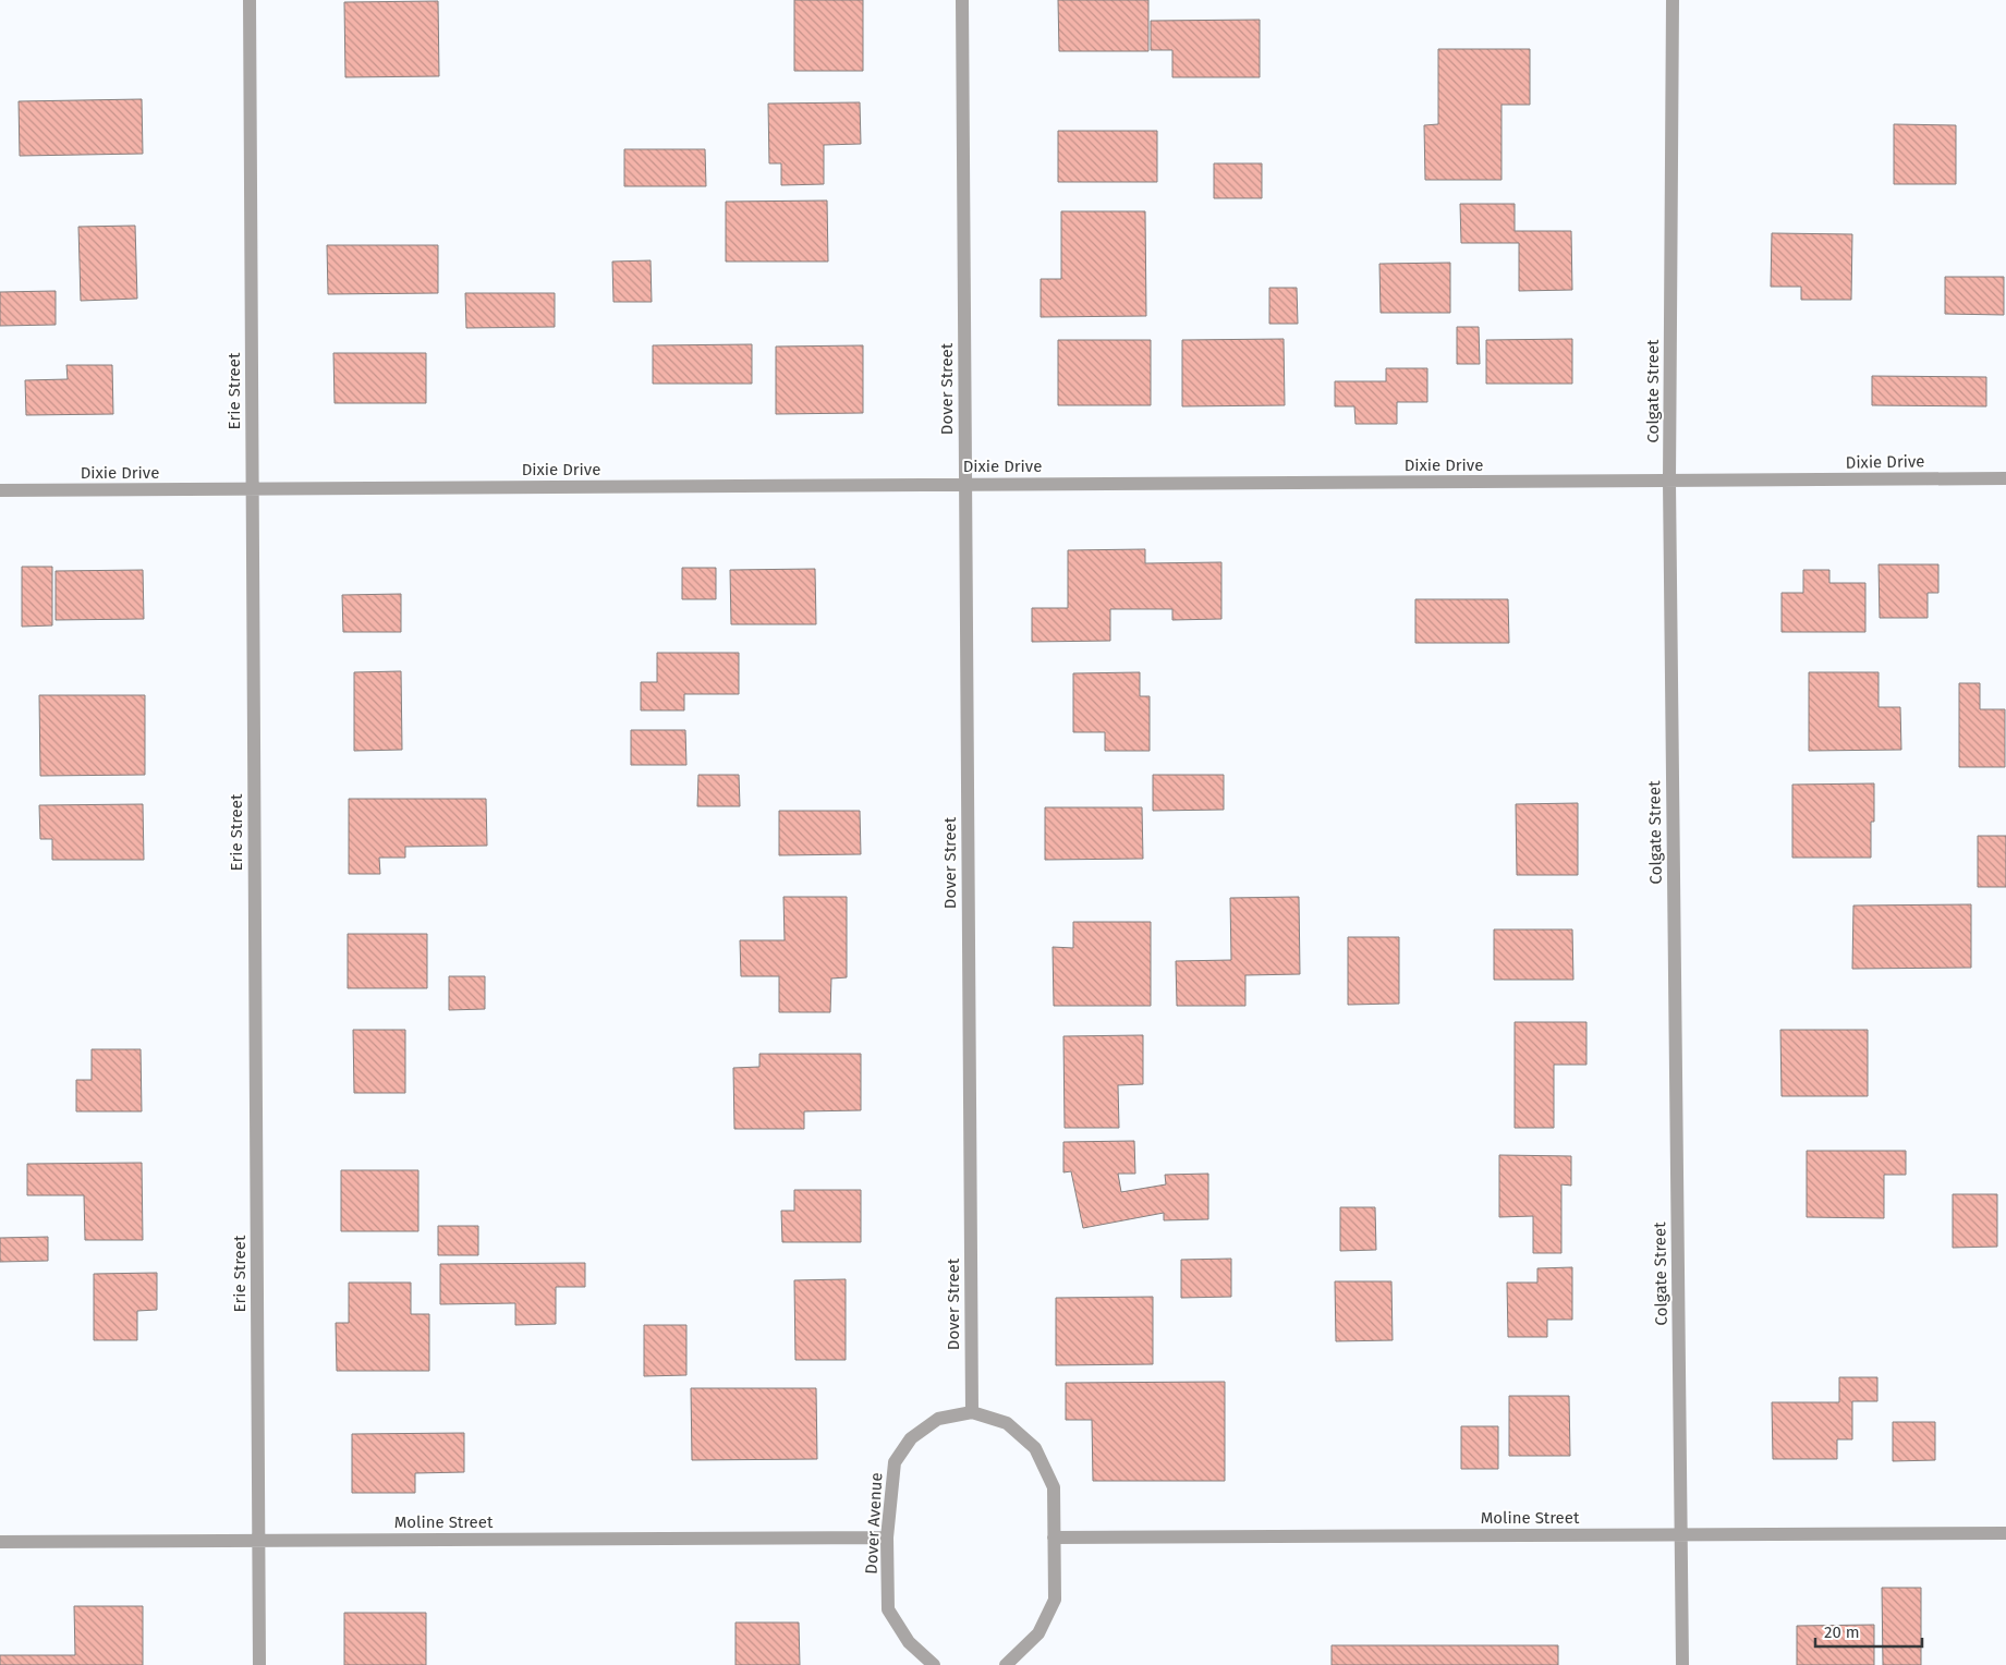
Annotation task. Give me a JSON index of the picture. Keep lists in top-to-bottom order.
{
  "streets": {
    "street": [
      "Dover Street",
      "Erie Street",
      "Colgate Street",
      "Dixie Drive",
      "Moline Street",
      "Dover Avenue"
    ]
  },
  "crossings": [
    ["Dover Street", "Dixie Drive"],
    ["Dover Street", "Dover Avenue"],
    ["Erie Street", "Dixie Drive"],
    ["Erie Street", "Moline Street"],
    ["Colgate Street", "Dixie Drive"],
    ["Colgate Street", "Moline Street"],
    ["Moline Street", "Dover Avenue"]
  ],
  "scale_bar": "20 m"
}
